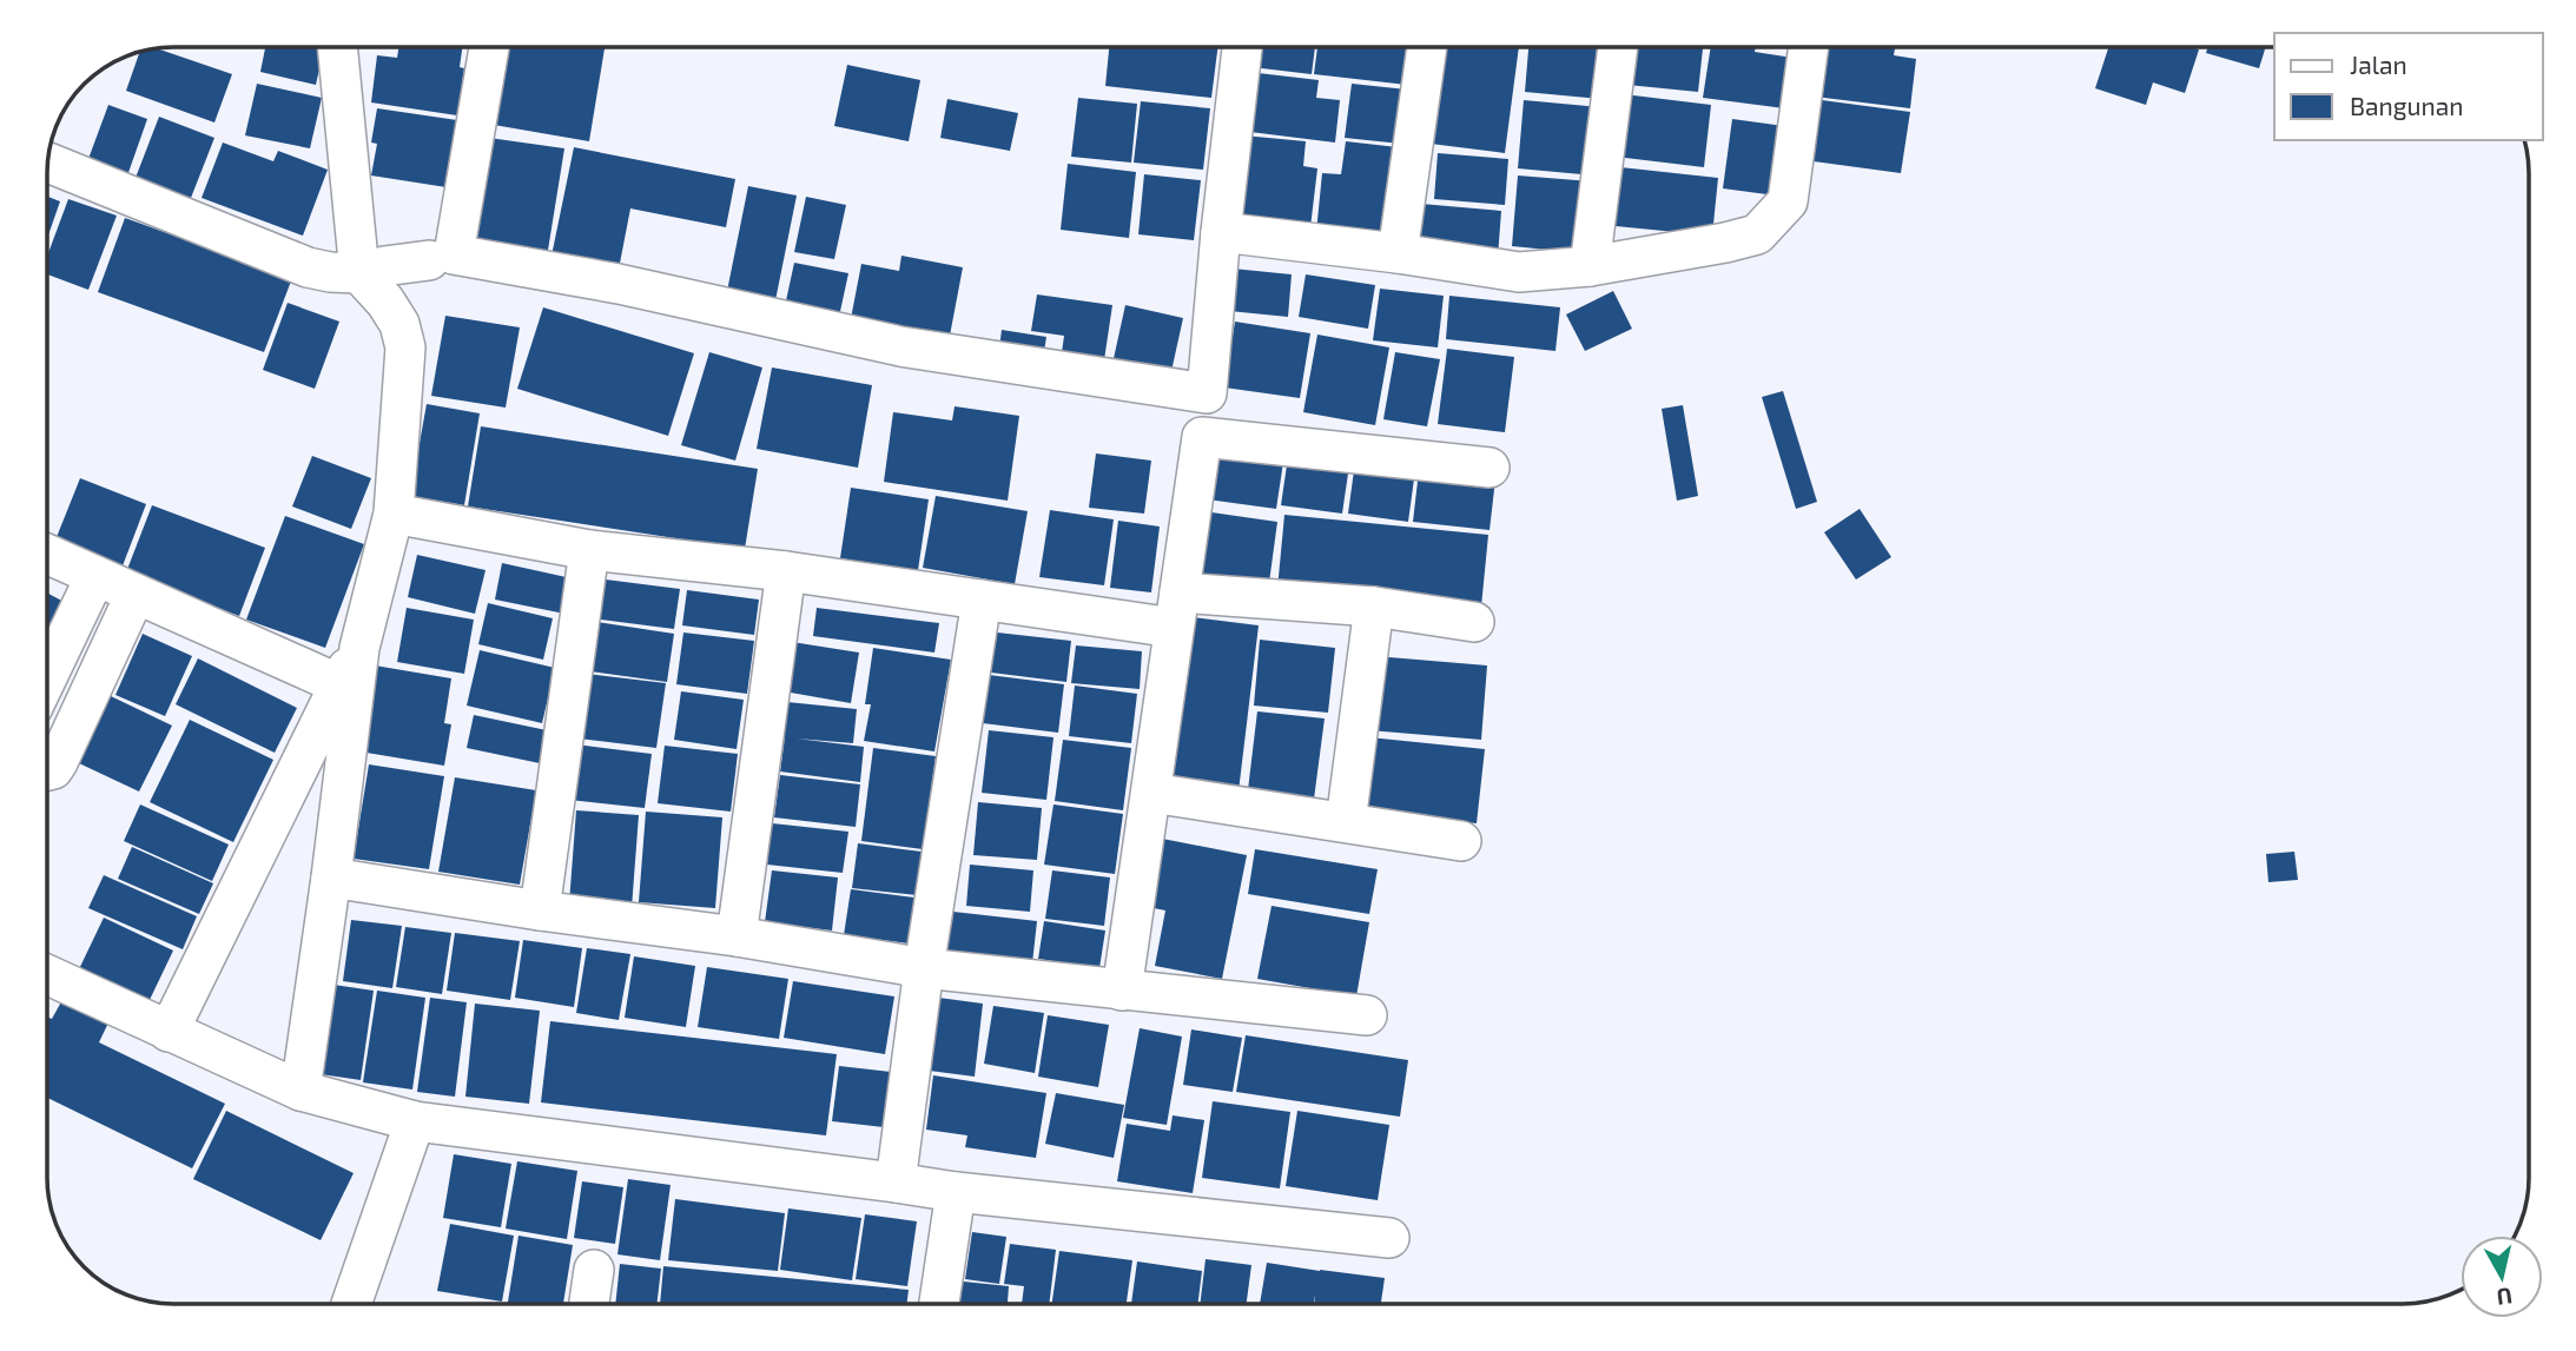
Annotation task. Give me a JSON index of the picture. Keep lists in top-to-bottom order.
{
  "legend": ["Jalan", "Bangunan"],
  "north": "bottom"
}
